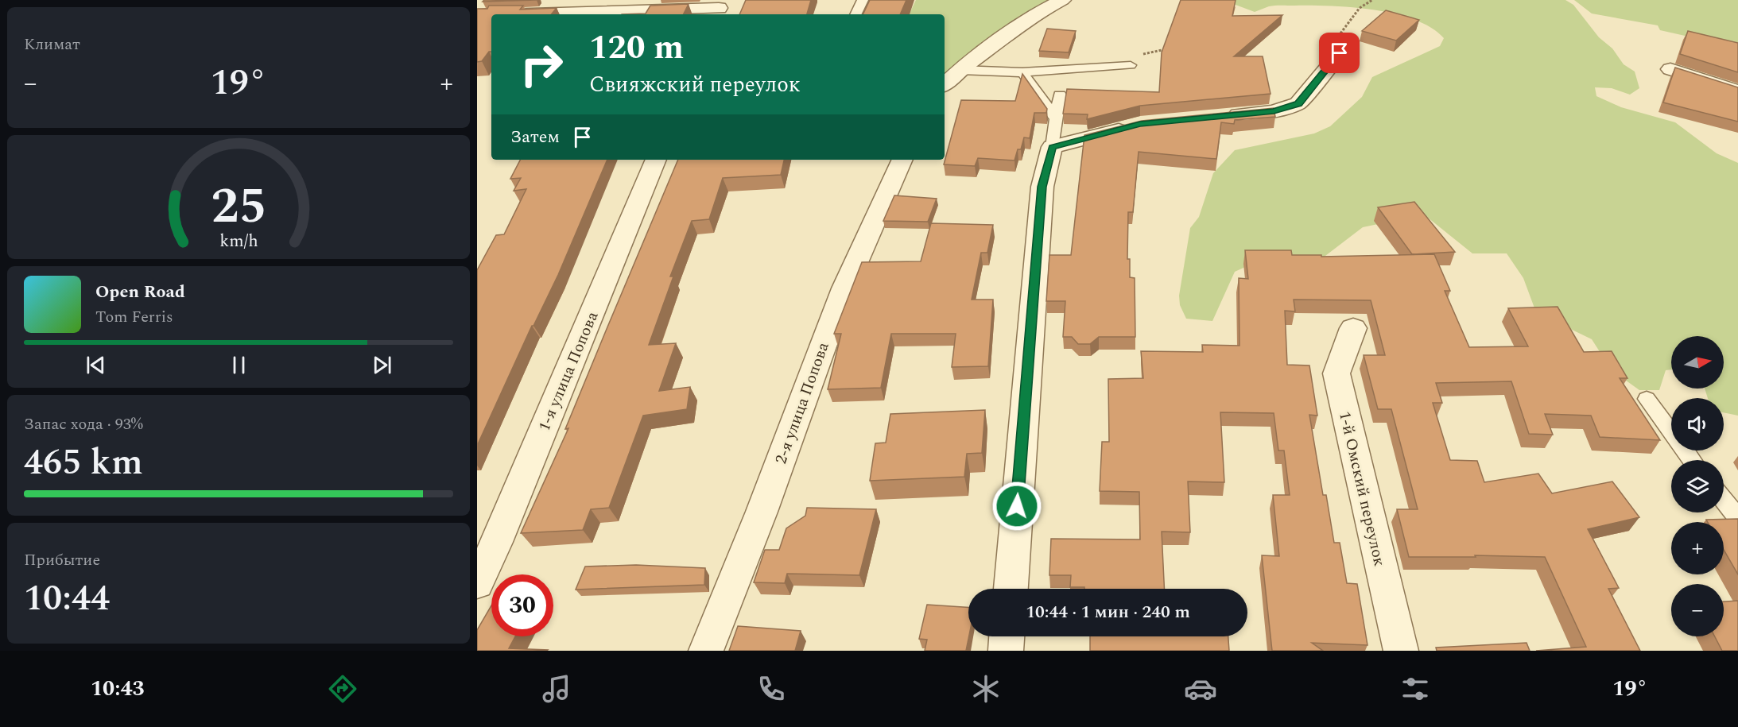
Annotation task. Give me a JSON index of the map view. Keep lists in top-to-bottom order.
{
  "streets": {
    "street": ["1-я улица Попова", "2-я улица Попова", "1-й Омский переулок"]
  },
  "north": "right",
  "page": {
    "tile": [
      "Климат",
      ["Запас хода · 93%", "465 km"],
      ["Прибытие", "10:44"]
    ],
    "turn": ["120 m", "Свияжский переулок"],
    "heat": ["−", "19°", "+"],
    "then": "Затем",
    "song": ["Open Road", "Tom Ferris"],
    "map_buttons": ["+", "−"],
    "limit": "30",
    "trip": "10:44 · 1 мин · 240 m",
    "tabs": ["10:43", "19°"],
    "gauge": ["25", "km/h"]
  }
}
